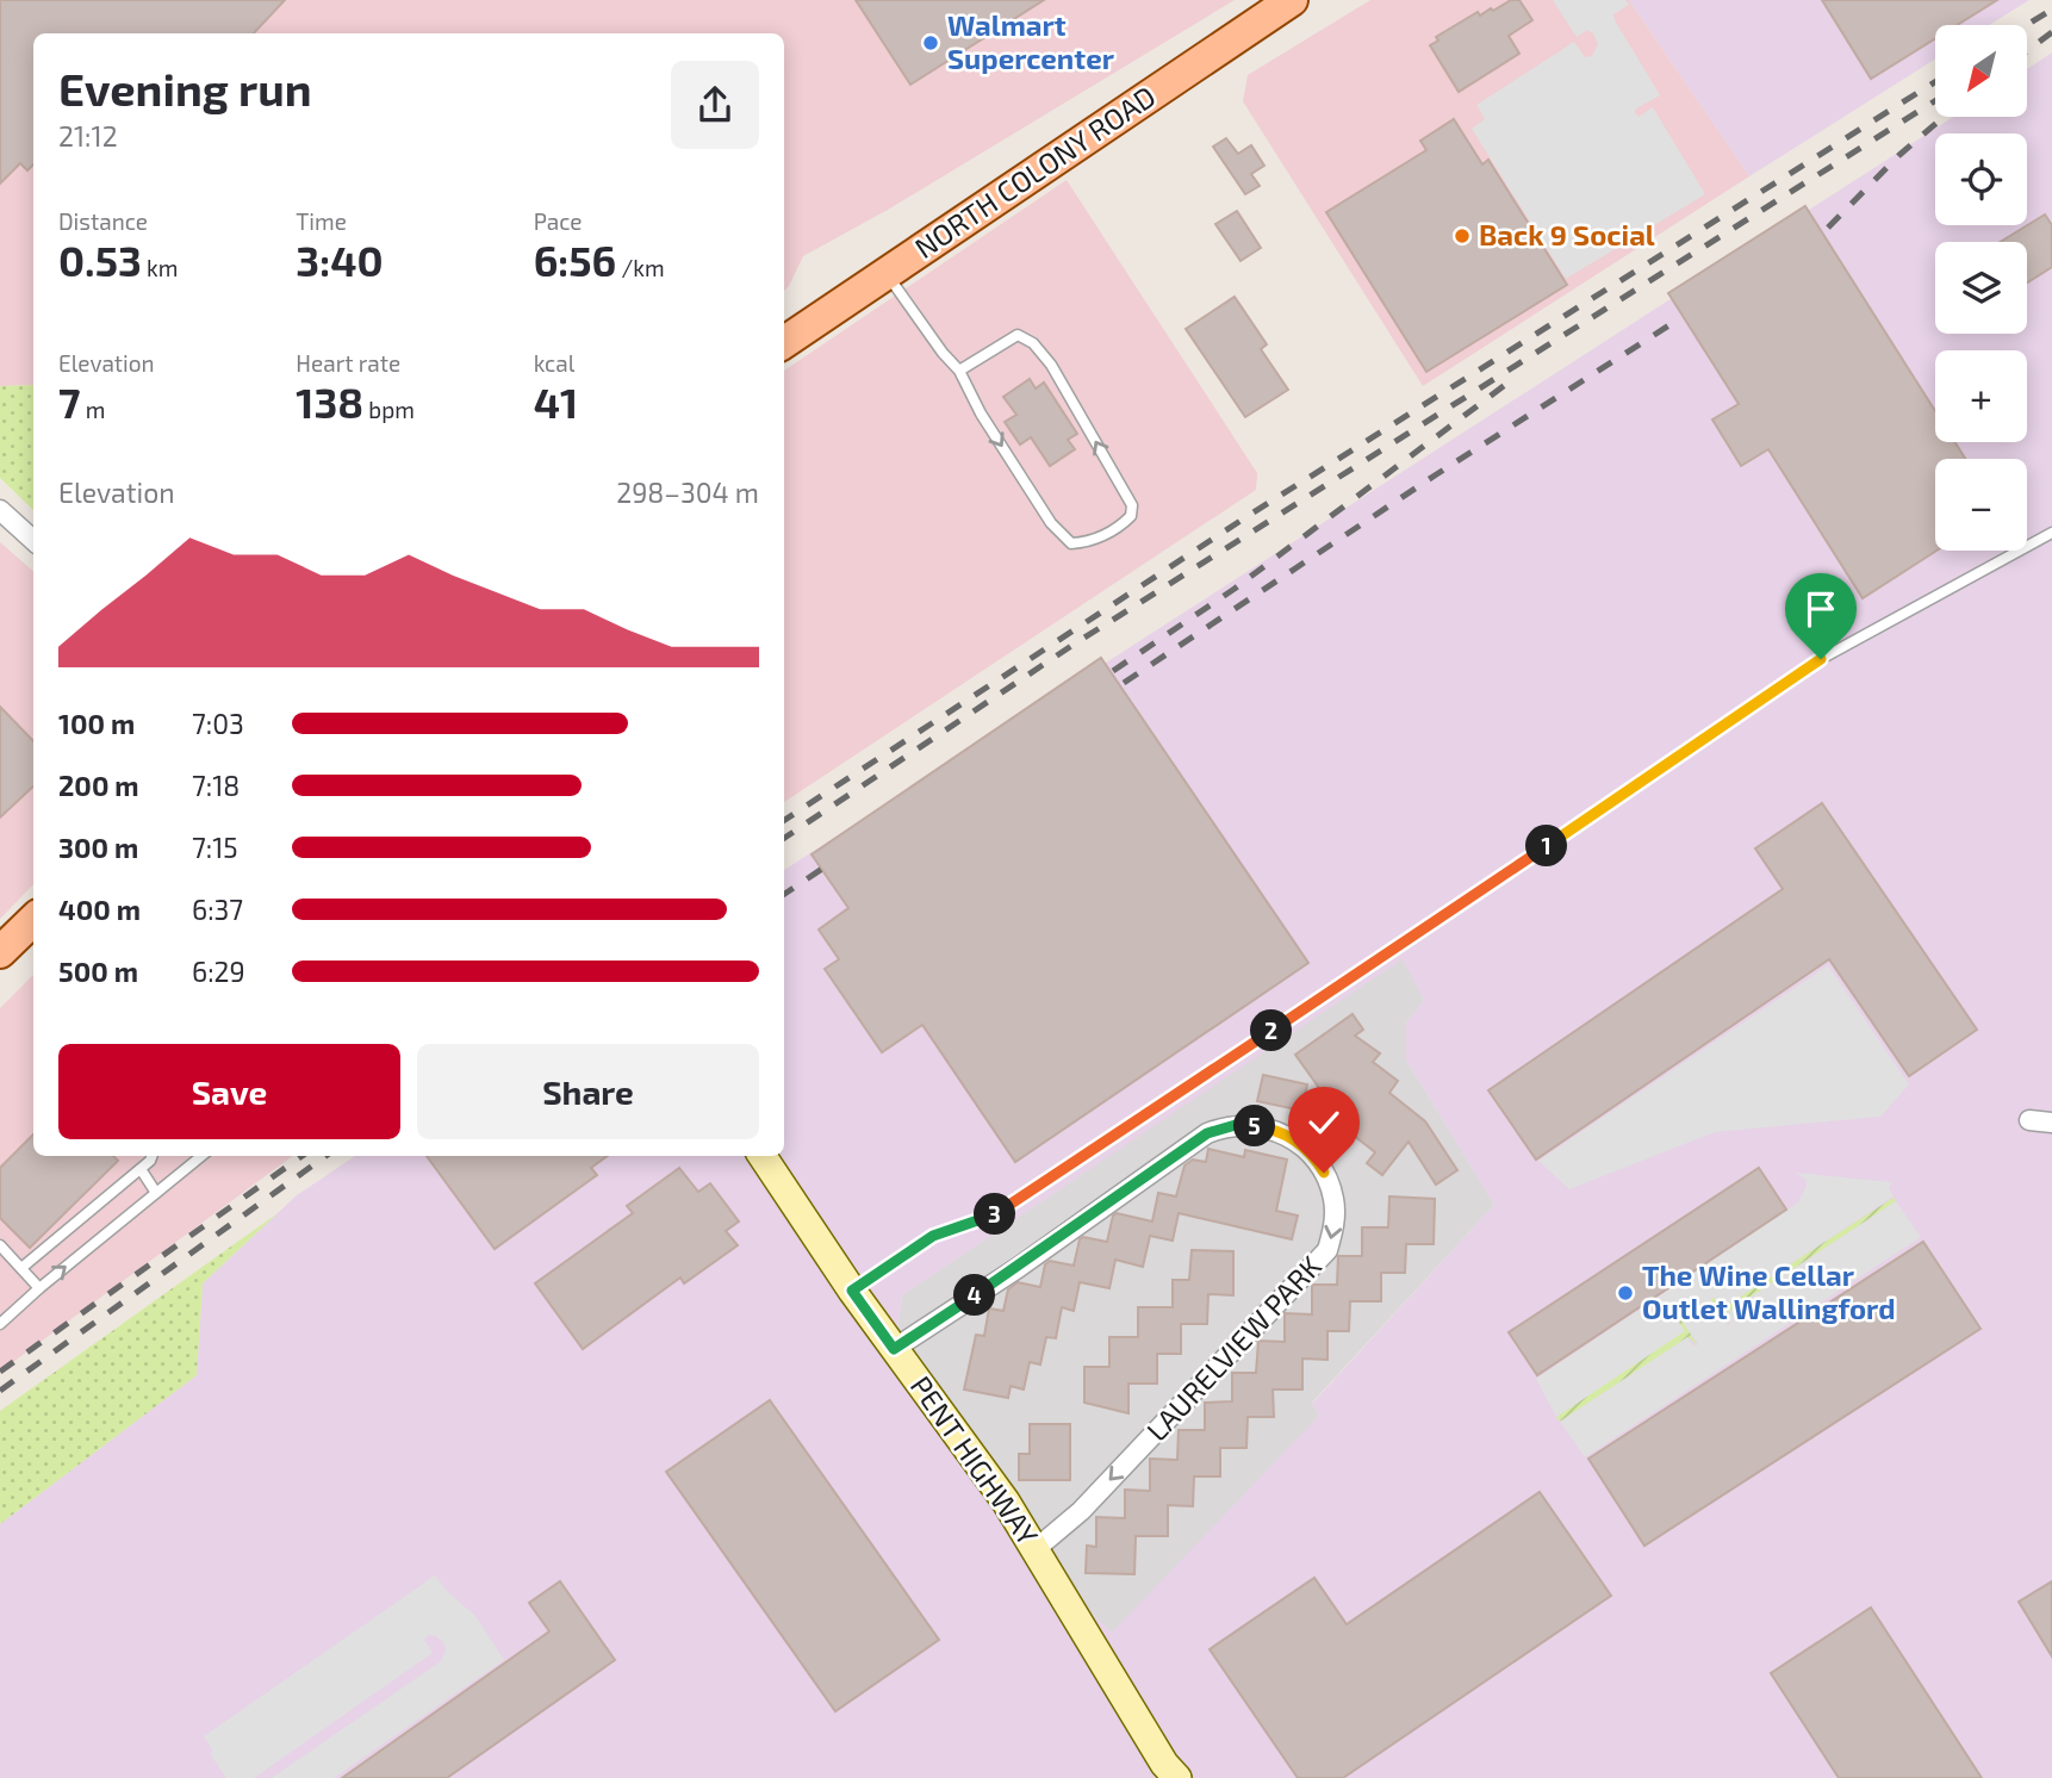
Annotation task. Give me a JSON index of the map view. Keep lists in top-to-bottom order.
{
  "streets": {
    "main road": ["NORTH COLONY ROAD"],
    "street": ["LAURELVIEW PARK", "PENT HIGHWAY"]
  },
  "crossings": [
    ["LAURELVIEW PARK", "PENT HIGHWAY"]
  ],
  "places": ["Walmart Supercenter", "Back 9 Social", "The Wine Cellar Outlet Wallingford"],
  "north": "bottom left",
  "page": {
    "map_buttons": ["+", "−"],
    "heading": ["Evening run", "21:12"],
    "stats": [
      ["Distance", "0.53 km"],
      ["Time", "3:40"],
      ["Pace", "6:56 /km"],
      ["Elevation", "7 m"],
      ["Heart rate", "138 bpm"],
      ["kcal", "41"]
    ],
    "chart": ["Elevation", "298–304 m"],
    "list": [
      {
        "name": "100 m",
        "note": "7:03"
      },
      {
        "name": "200 m",
        "note": "7:18"
      },
      {
        "name": "300 m",
        "note": "7:15"
      },
      {
        "name": "400 m",
        "note": "6:37"
      },
      {
        "name": "500 m",
        "note": "6:29"
      }
    ],
    "pins": [
      "1",
      "2",
      "5",
      "3",
      "4"
    ],
    "buttons": ["Save", "Share"]
  }
}
